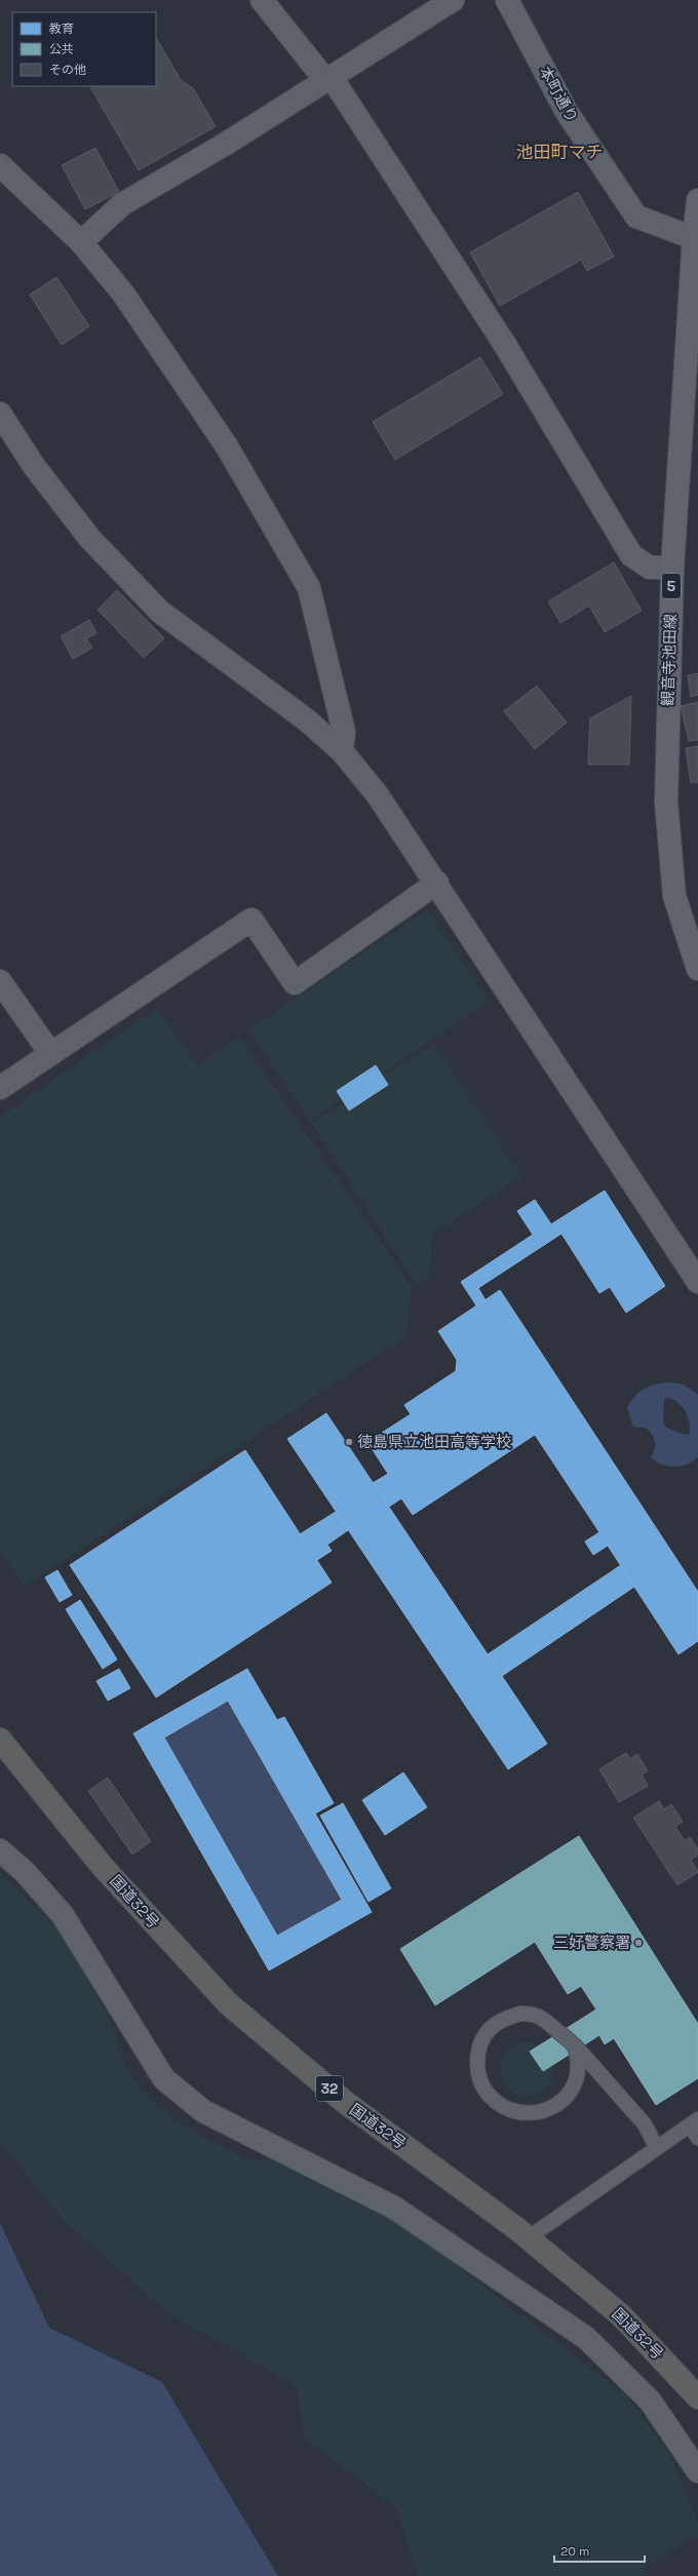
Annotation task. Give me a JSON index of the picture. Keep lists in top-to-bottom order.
{
  "streets": {
    "highway": ["国道32号", "32"],
    "main road": ["5", "観音寺池田線"],
    "street": ["本町通り"]
  },
  "crossings": [
    ["本町通り", "観音寺池田線"]
  ],
  "districts": ["池田町マチ"],
  "places": ["徳島県立池田高等学校", "三好警察署"],
  "legend": ["教育", "公共", "その他"],
  "scale_bar": "20 m"
}
